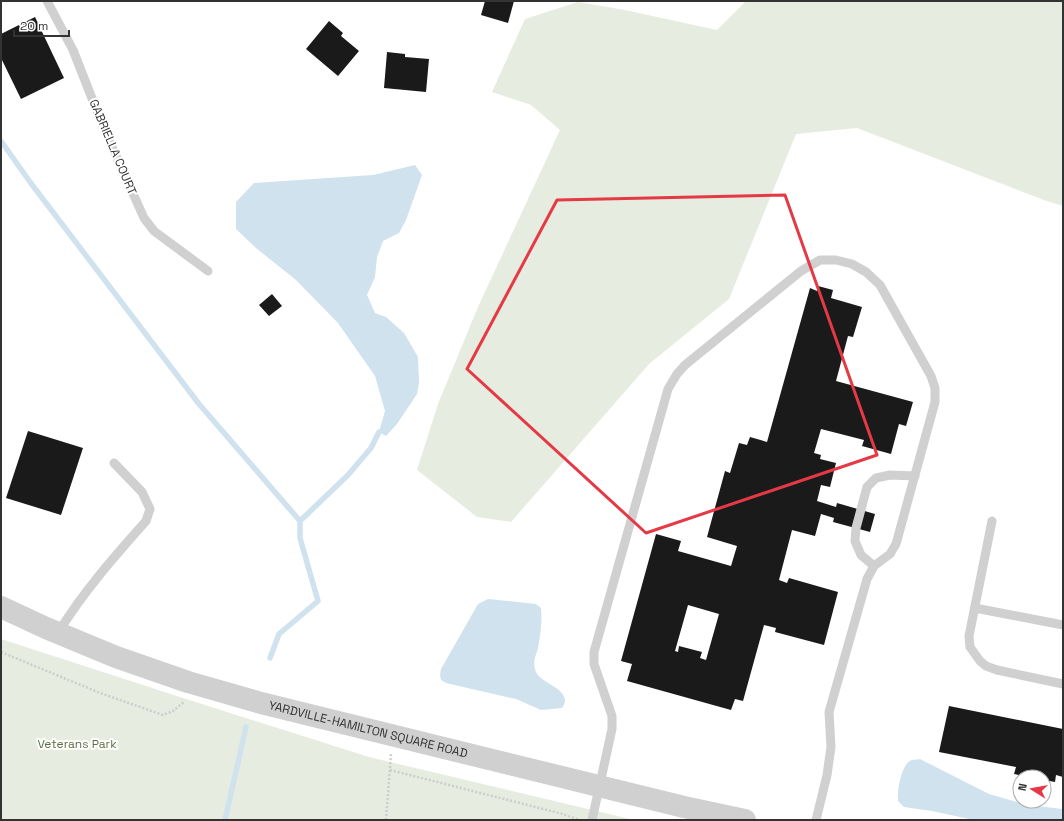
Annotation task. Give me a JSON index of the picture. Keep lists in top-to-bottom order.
{
  "streets": {
    "street": ["YARDVILLE-HAMILTON SQUARE ROAD"],
    "lane": ["GABRIELLA COURT"]
  },
  "parks": ["Veterans Park"],
  "scale_bar": "20 m",
  "north": "left"
}
